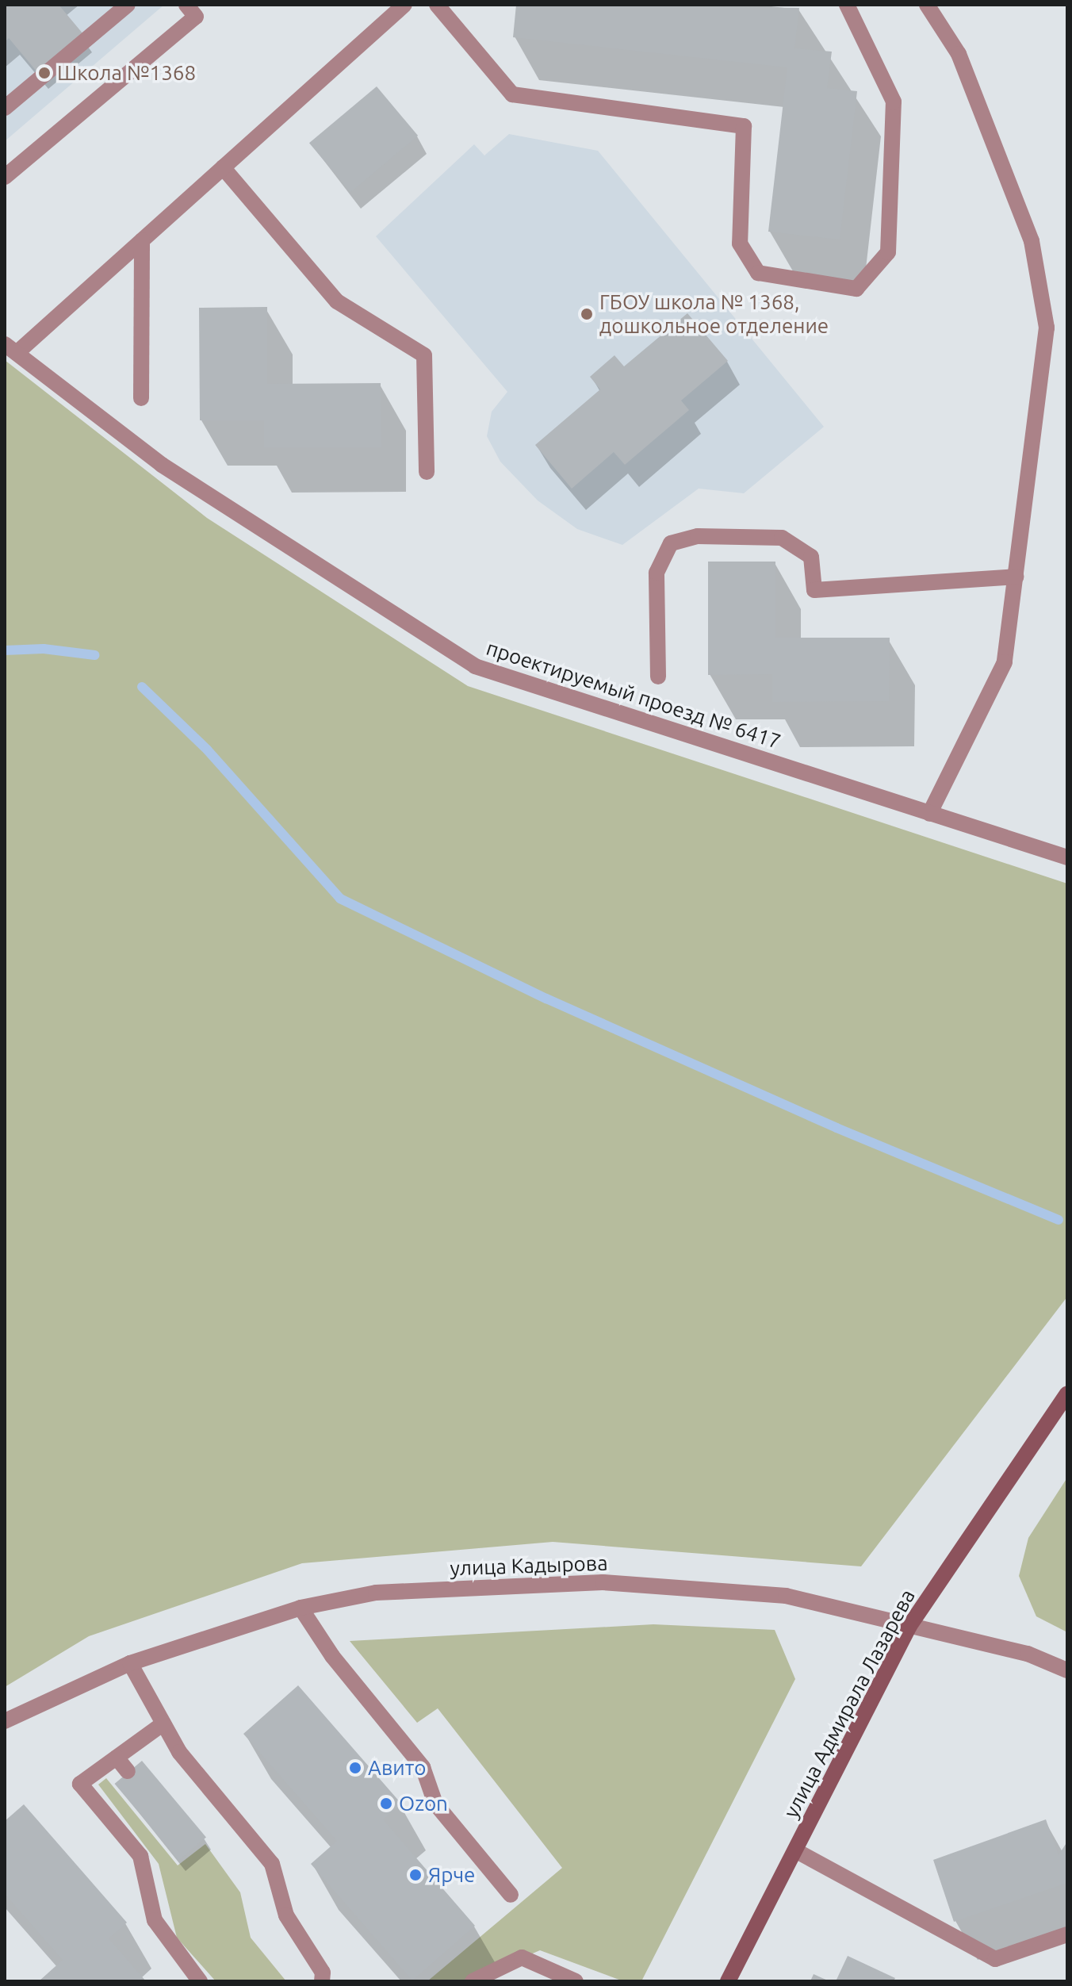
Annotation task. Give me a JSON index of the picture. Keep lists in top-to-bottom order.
{
  "streets": {
    "street": ["проектируемый проезд № 6417", "улица Кадырова", "улица Адмирала Лазарева"]
  },
  "crossings": [
    ["улица Кадырова", "улица Адмирала Лазарева"]
  ],
  "places": [
    "Школа №1368",
    "ГБОУ школа № 1368, дошкольное отделение",
    "Авито",
    "Ozon",
    "Ярче"
  ]
}
